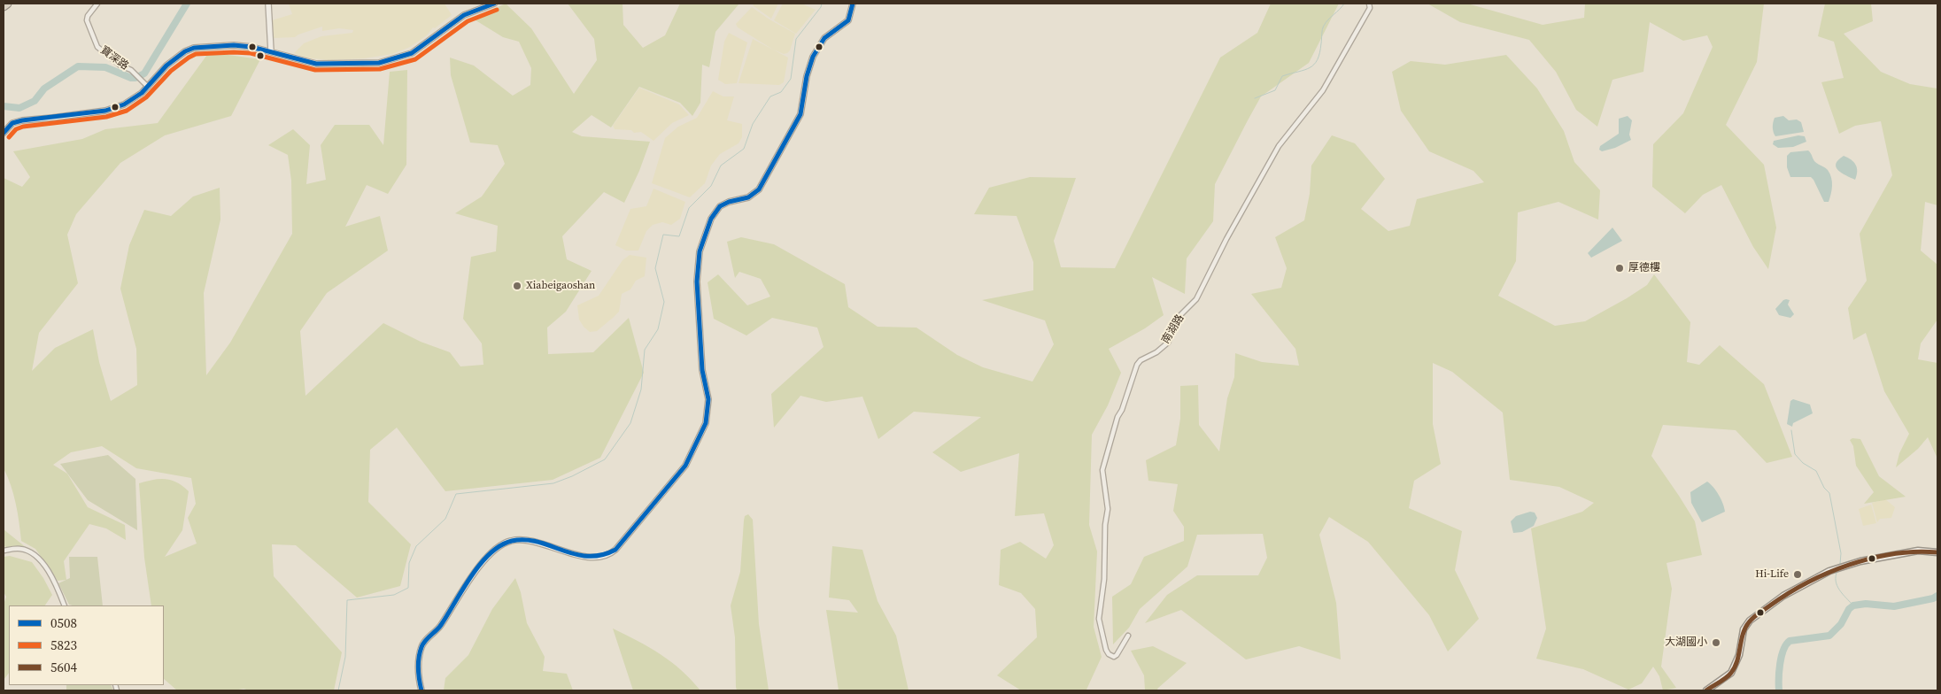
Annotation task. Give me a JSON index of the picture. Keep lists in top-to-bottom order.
{
  "streets": {
    "street": ["寶深路", "南湖路"]
  },
  "places": [
    "厚德樓",
    "Xiabeigaoshan",
    "Hi-Life",
    "大湖國小"
  ],
  "lines": ["transit line 0508", "transit line 5823", "transit line 5604"],
  "legend": ["0508", "5823", "5604"]
}
